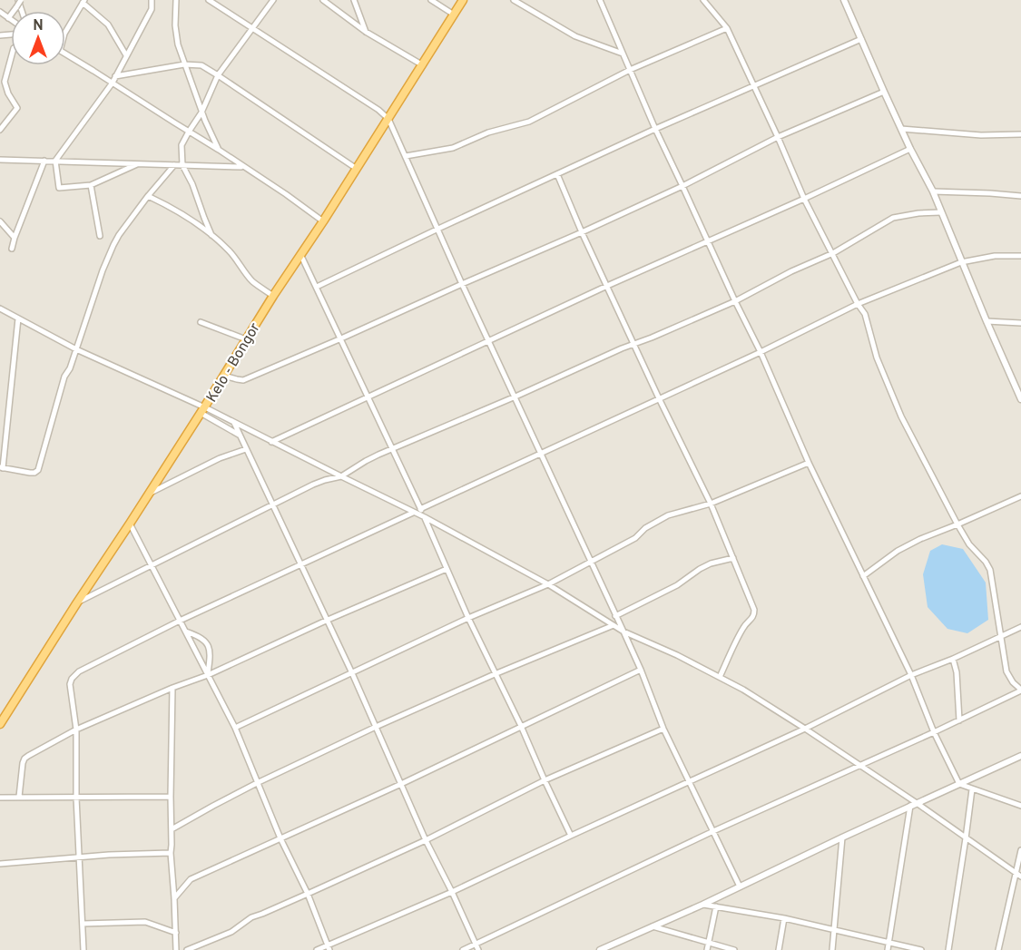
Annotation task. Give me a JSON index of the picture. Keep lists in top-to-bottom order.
{
  "streets": {
    "highway": ["Kelo - Bongor"]
  },
  "north": "top"
}
